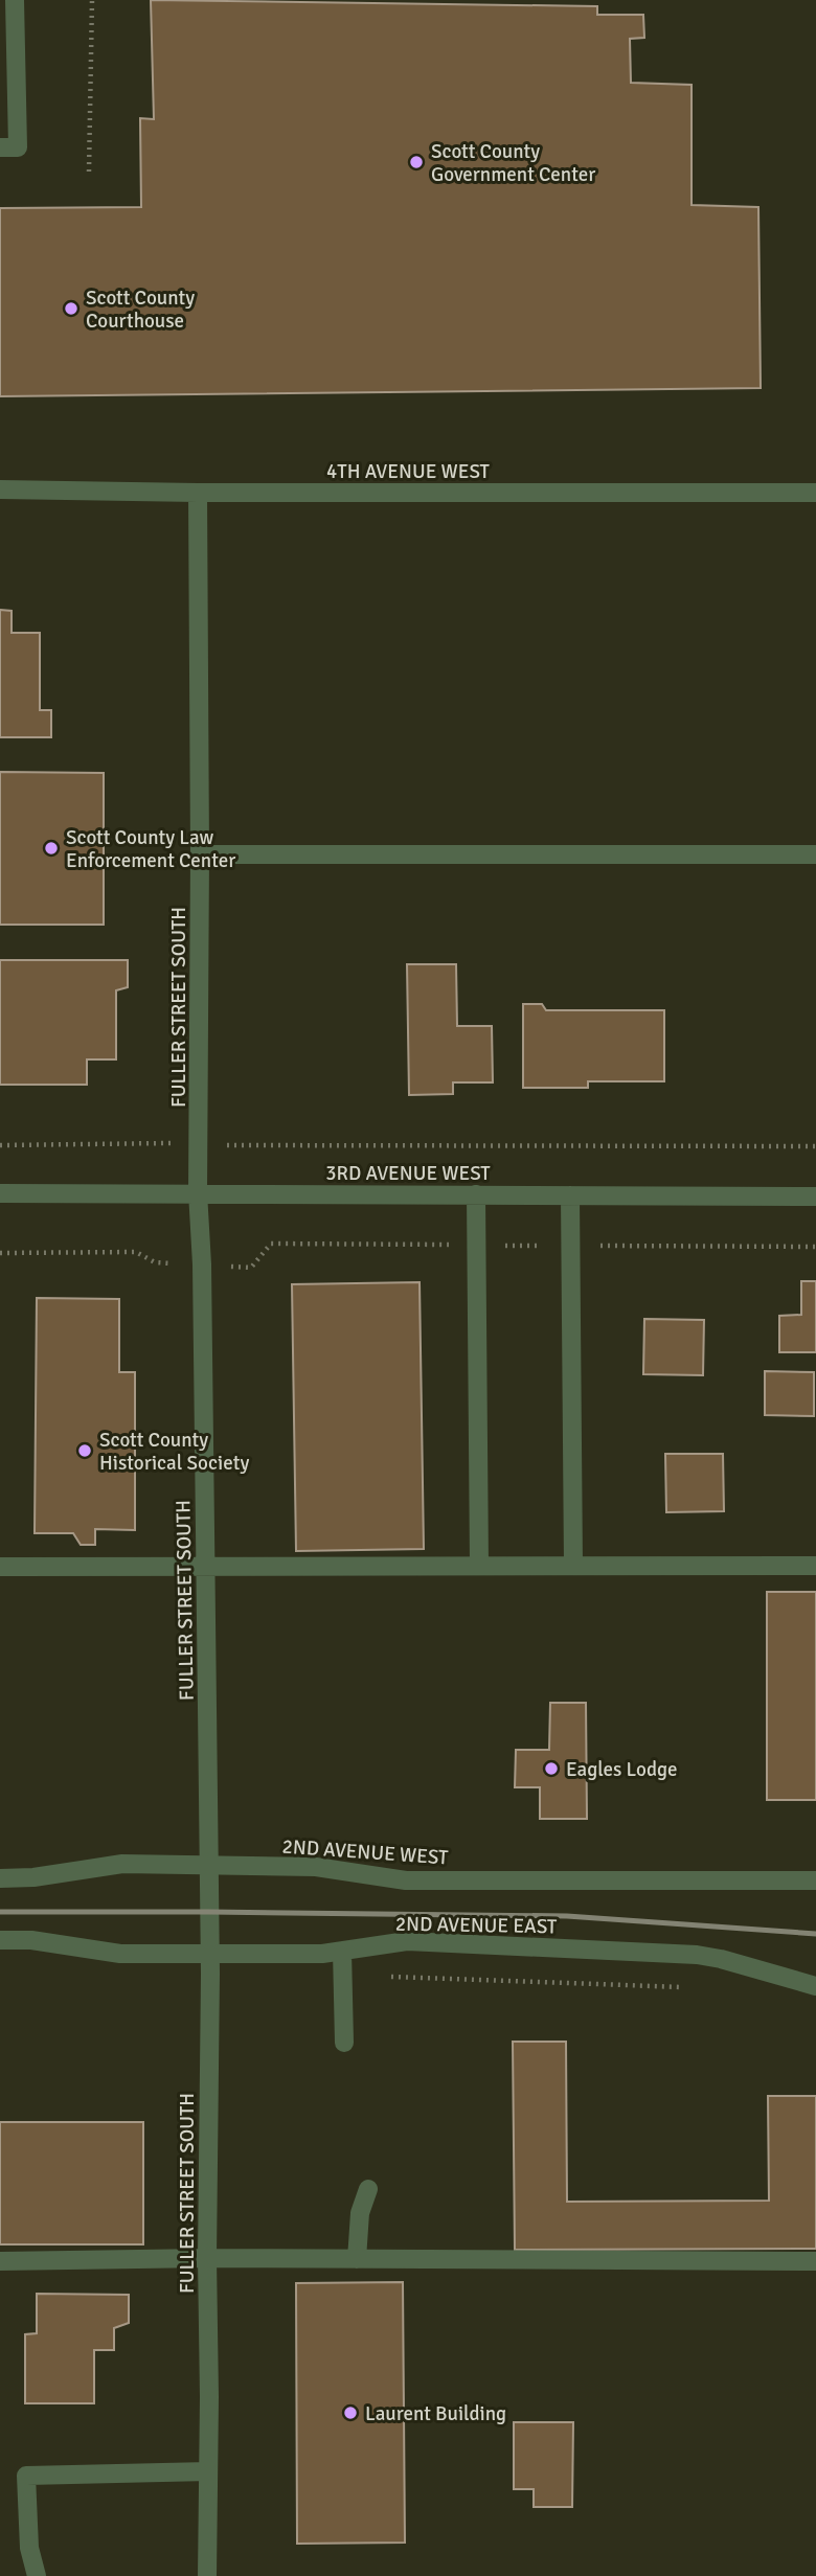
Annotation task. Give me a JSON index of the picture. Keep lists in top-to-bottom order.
{
  "streets": {
    "street": [
      "4TH AVENUE WEST",
      "FULLER STREET SOUTH",
      "3RD AVENUE WEST",
      "2ND AVENUE WEST",
      "2ND AVENUE EAST"
    ]
  },
  "crossings": [
    ["4TH AVENUE WEST", "FULLER STREET SOUTH"],
    ["FULLER STREET SOUTH", "3RD AVENUE WEST"],
    ["FULLER STREET SOUTH", "2ND AVENUE WEST"],
    ["FULLER STREET SOUTH", "2ND AVENUE EAST"]
  ],
  "places": [
    "Scott County Government Center",
    "Scott County Courthouse",
    "Scott County Law Enforcement Center",
    "Scott County Historical Society",
    "Eagles Lodge",
    "Laurent Building"
  ]
}
